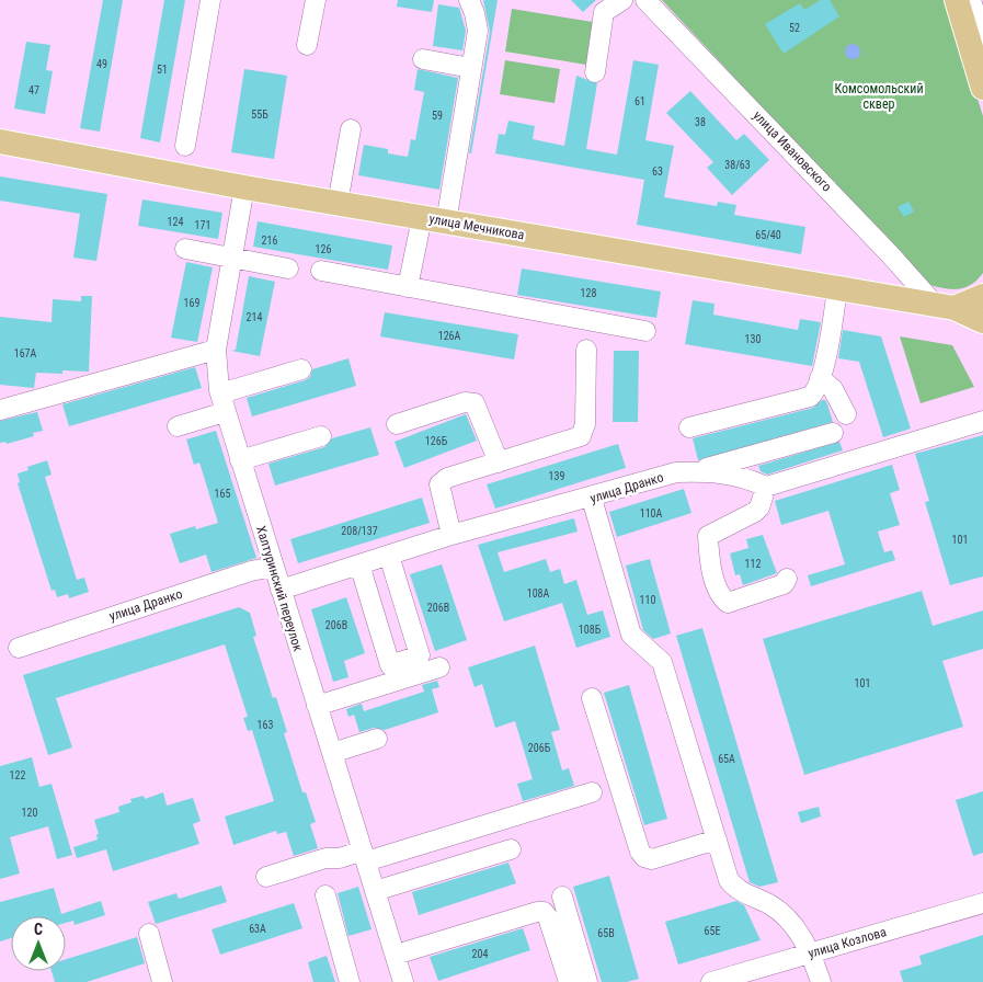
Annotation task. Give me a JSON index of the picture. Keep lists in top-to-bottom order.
{
  "streets": {
    "main road": ["улица Мечникова"],
    "street": [
      "улица Ивановского",
      "улица Дранко",
      "Халтуринский переулок",
      "улица Козлова"
    ]
  },
  "crossings": [
    ["улица Ивановского", "улица Мечникова"],
    ["улица Мечникова", "Халтуринский переулок"],
    ["улица Дранко", "Халтуринский переулок"]
  ],
  "parks": ["Комсомольский сквер"],
  "house_numbers": [
    "52",
    "49",
    "51",
    "47",
    "61",
    "55Б",
    "59",
    "38",
    "38/63",
    "63",
    "124",
    "171",
    "65/40",
    "216",
    "126",
    "128",
    "169",
    "214",
    "126А",
    "130",
    "167А",
    "126Б",
    "139",
    "165",
    "110А",
    "208/137",
    "101",
    "112",
    "108А",
    "110",
    "206В",
    "206В",
    "108Б",
    "101",
    "163",
    "206Б",
    "65А",
    "122",
    "120",
    "63А",
    "65Е",
    "65В",
    "204"
  ],
  "north": "top"
}
